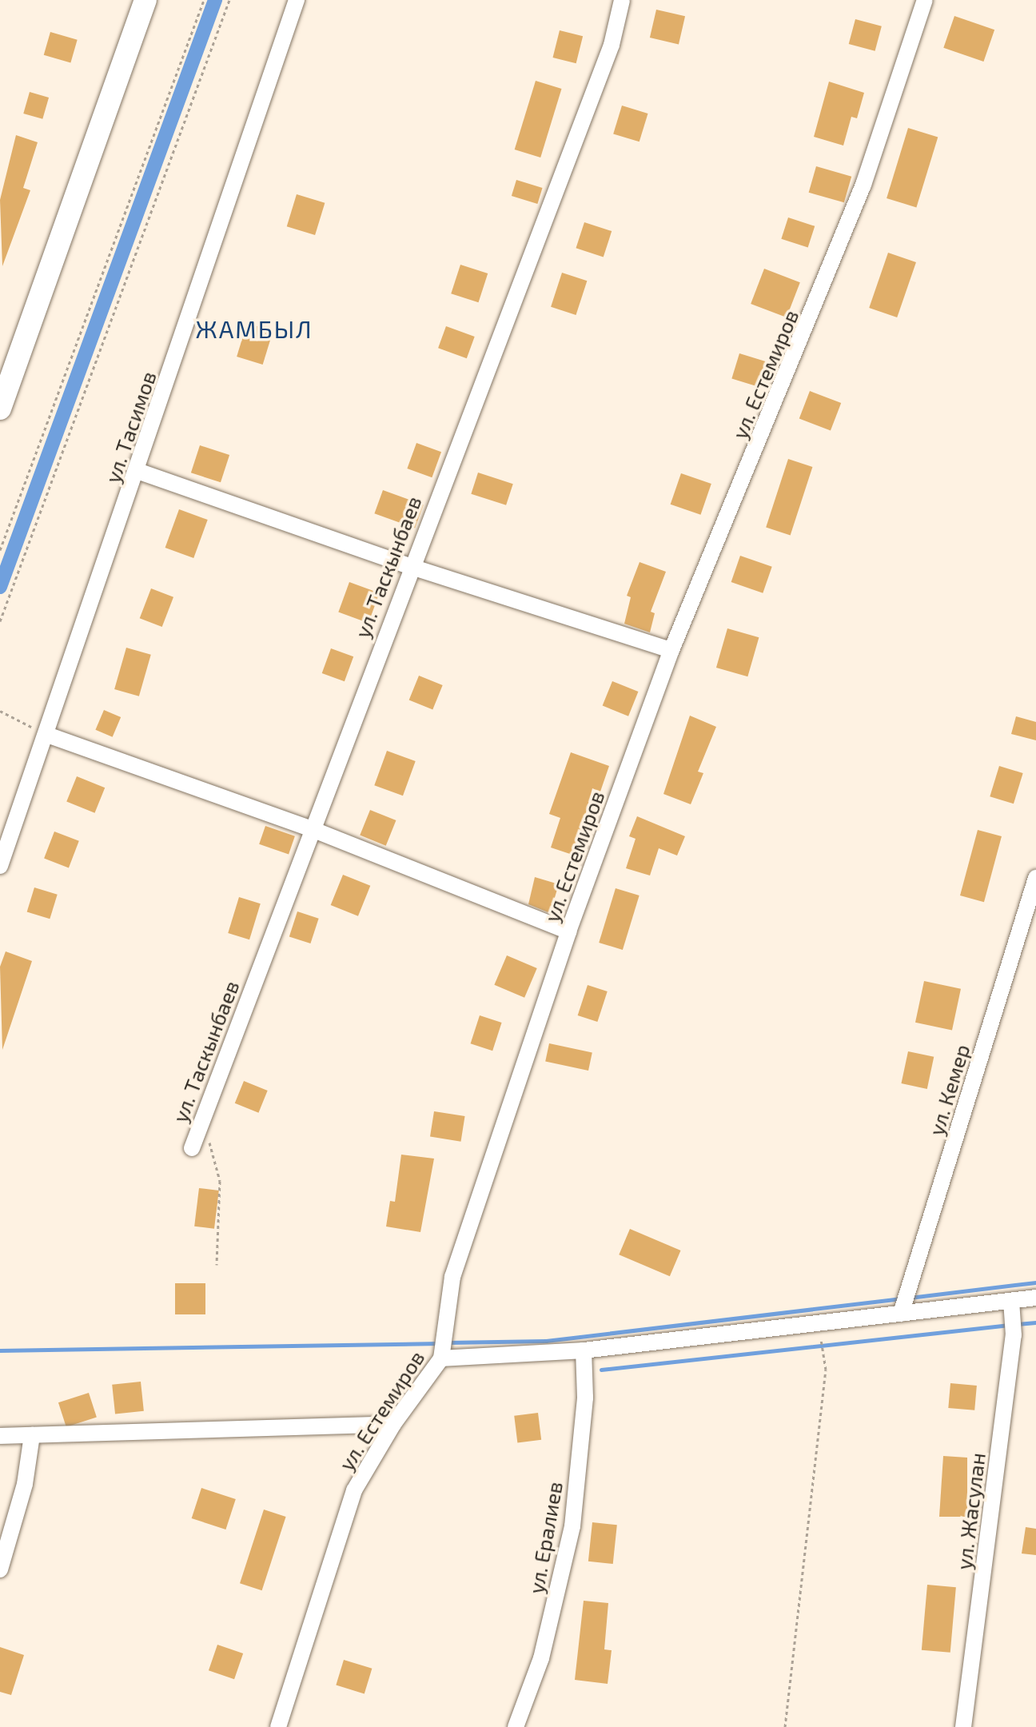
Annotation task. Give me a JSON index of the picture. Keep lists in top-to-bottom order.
{
  "streets": {
    "street": [
      "ул. Естемиров",
      "ул. Тасимов",
      "ул. Таскынбаев",
      "ул. Кемер",
      "ул. Жасулан",
      "ул. Ералиев"
    ]
  },
  "districts": ["ЖАМБЫЛ"]
}
